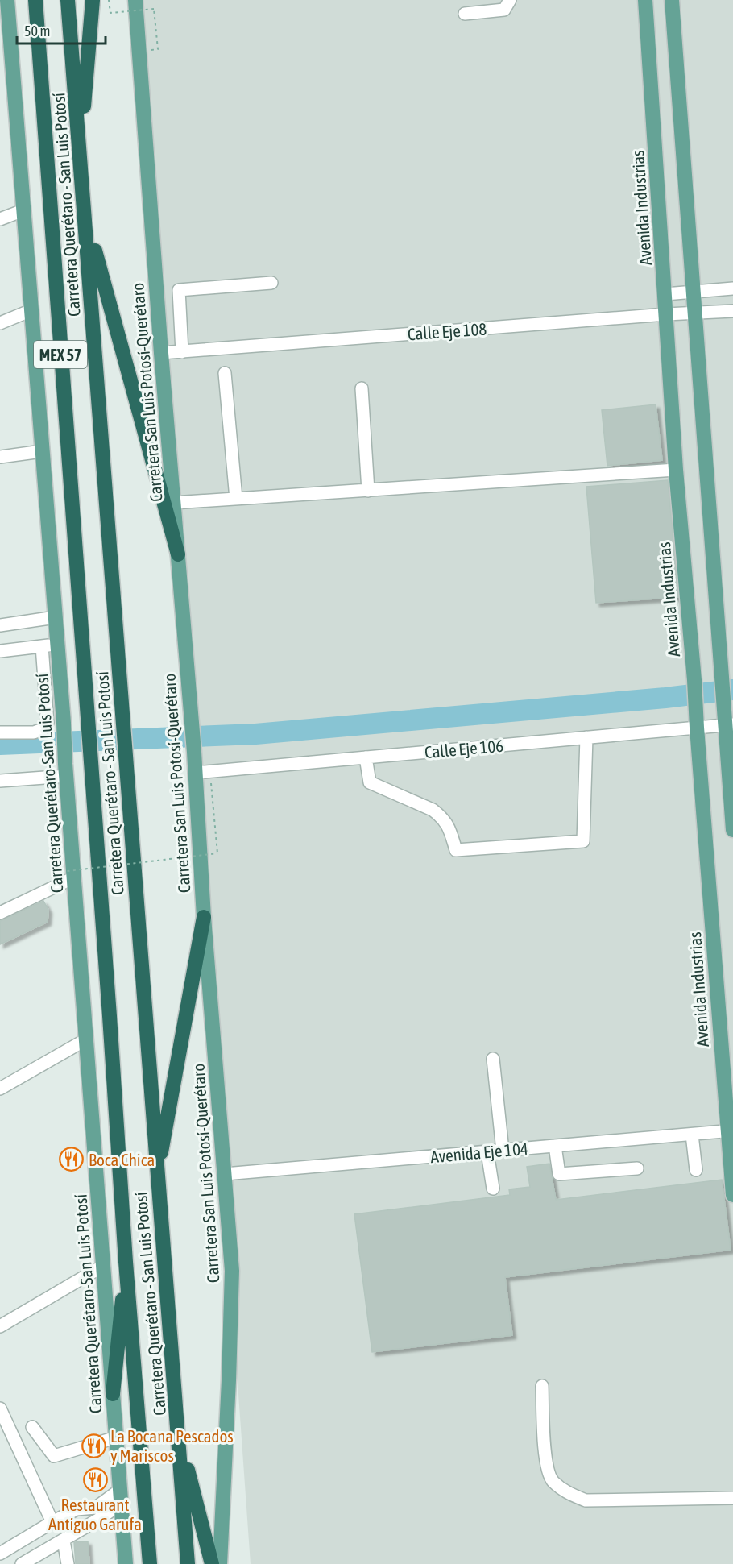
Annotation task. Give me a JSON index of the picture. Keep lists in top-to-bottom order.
{
  "streets": {
    "highway": ["Carretera Querétaro - San Luis Potosí", "MEX 57"],
    "main road": ["Avenida Industrias", "Carretera San Luis Potosí-Querétaro", "Carretera Querétaro-San Luis Potosí"],
    "street": ["Calle Eje 108", "Calle Eje 106", "Avenida Eje 104"]
  },
  "crossings": [
    ["Avenida Industrias", "Calle Eje 108"],
    ["Avenida Industrias", "Calle Eje 106"],
    ["Avenida Industrias", "Avenida Eje 104"],
    ["Calle Eje 108", "Carretera San Luis Potosí-Querétaro"],
    ["Carretera San Luis Potosí-Querétaro", "Calle Eje 106"],
    ["Carretera San Luis Potosí-Querétaro", "Avenida Eje 104"]
  ],
  "places": {
    "restaurant": ["Boca Chica", "La Bocana Pescados y Mariscos", "Restaurant Antiguo Garufa"]
  },
  "scale_bar": "50 m"
}
